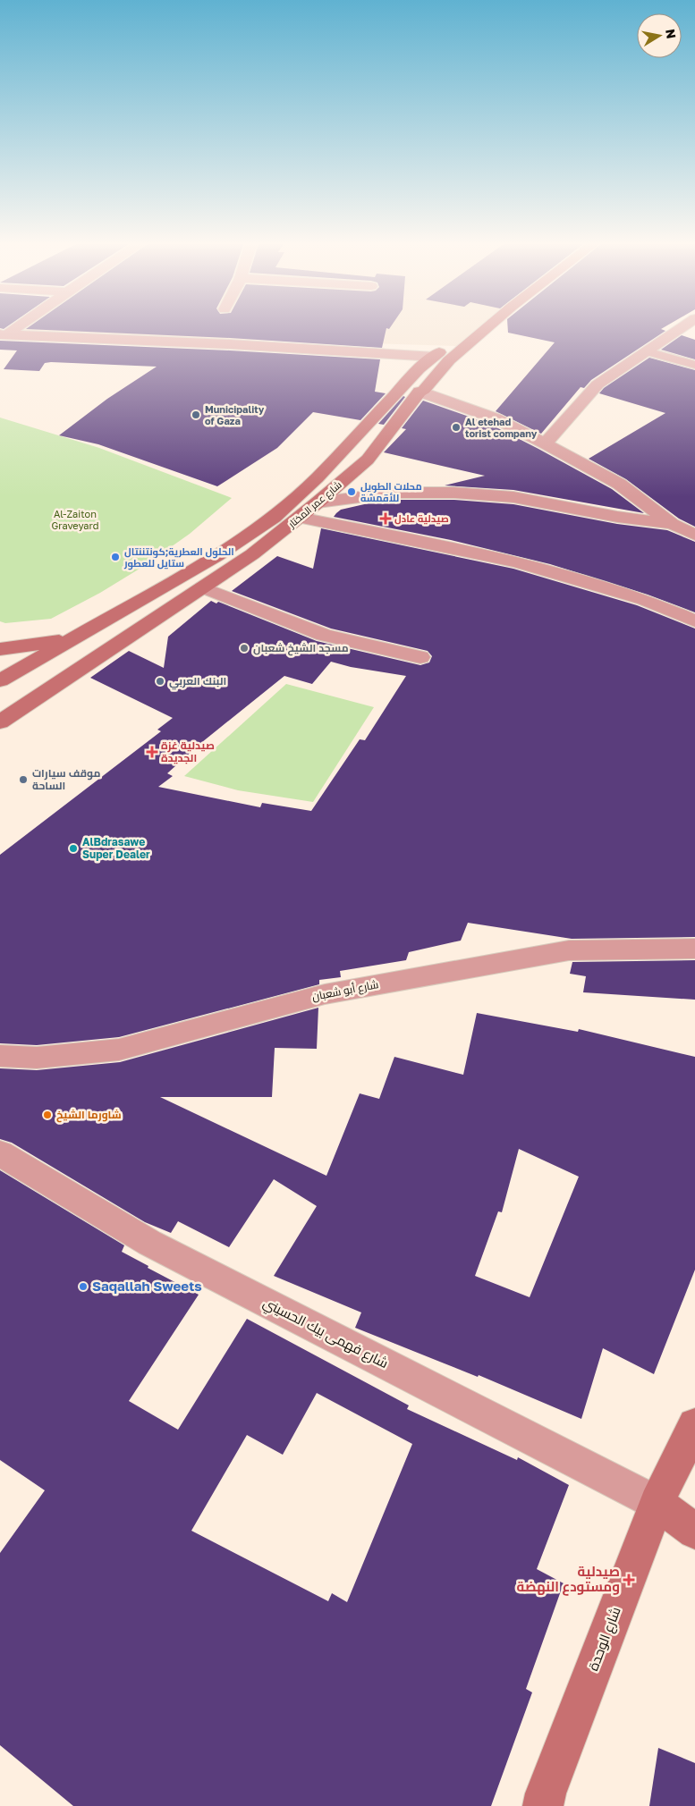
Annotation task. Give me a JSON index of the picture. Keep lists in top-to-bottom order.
{
  "streets": {
    "main road": ["شارع عمر المختار", "شارع الوحدة"],
    "street": ["شارع أبو شعبان", "شارع فهمى بيك الحسيني"]
  },
  "crossings": [
    ["شارع فهمى بيك الحسيني", "شارع الوحدة"]
  ],
  "parks": ["Al-Zaiton Graveyard"],
  "places": {
    "other": [
      "Municipality of Gaza",
      "Al etehad torist company",
      "محلات الطويل للأقمشة",
      "الحلول العطرية;كونتننتال ستايل للعطور",
      "مسجد الشيخ شعبان",
      "البنك العربي",
      "موقف سيارات الساحة",
      "AlBdrasawe Super Dealer",
      "شاورما الشيخ",
      "Saqallah Sweets"
    ],
    "health": ["صيدلية عادل", "صيدلية غزة الجديدة", "صيدلية ومستودع النهضة"]
  },
  "north": "right"
}
